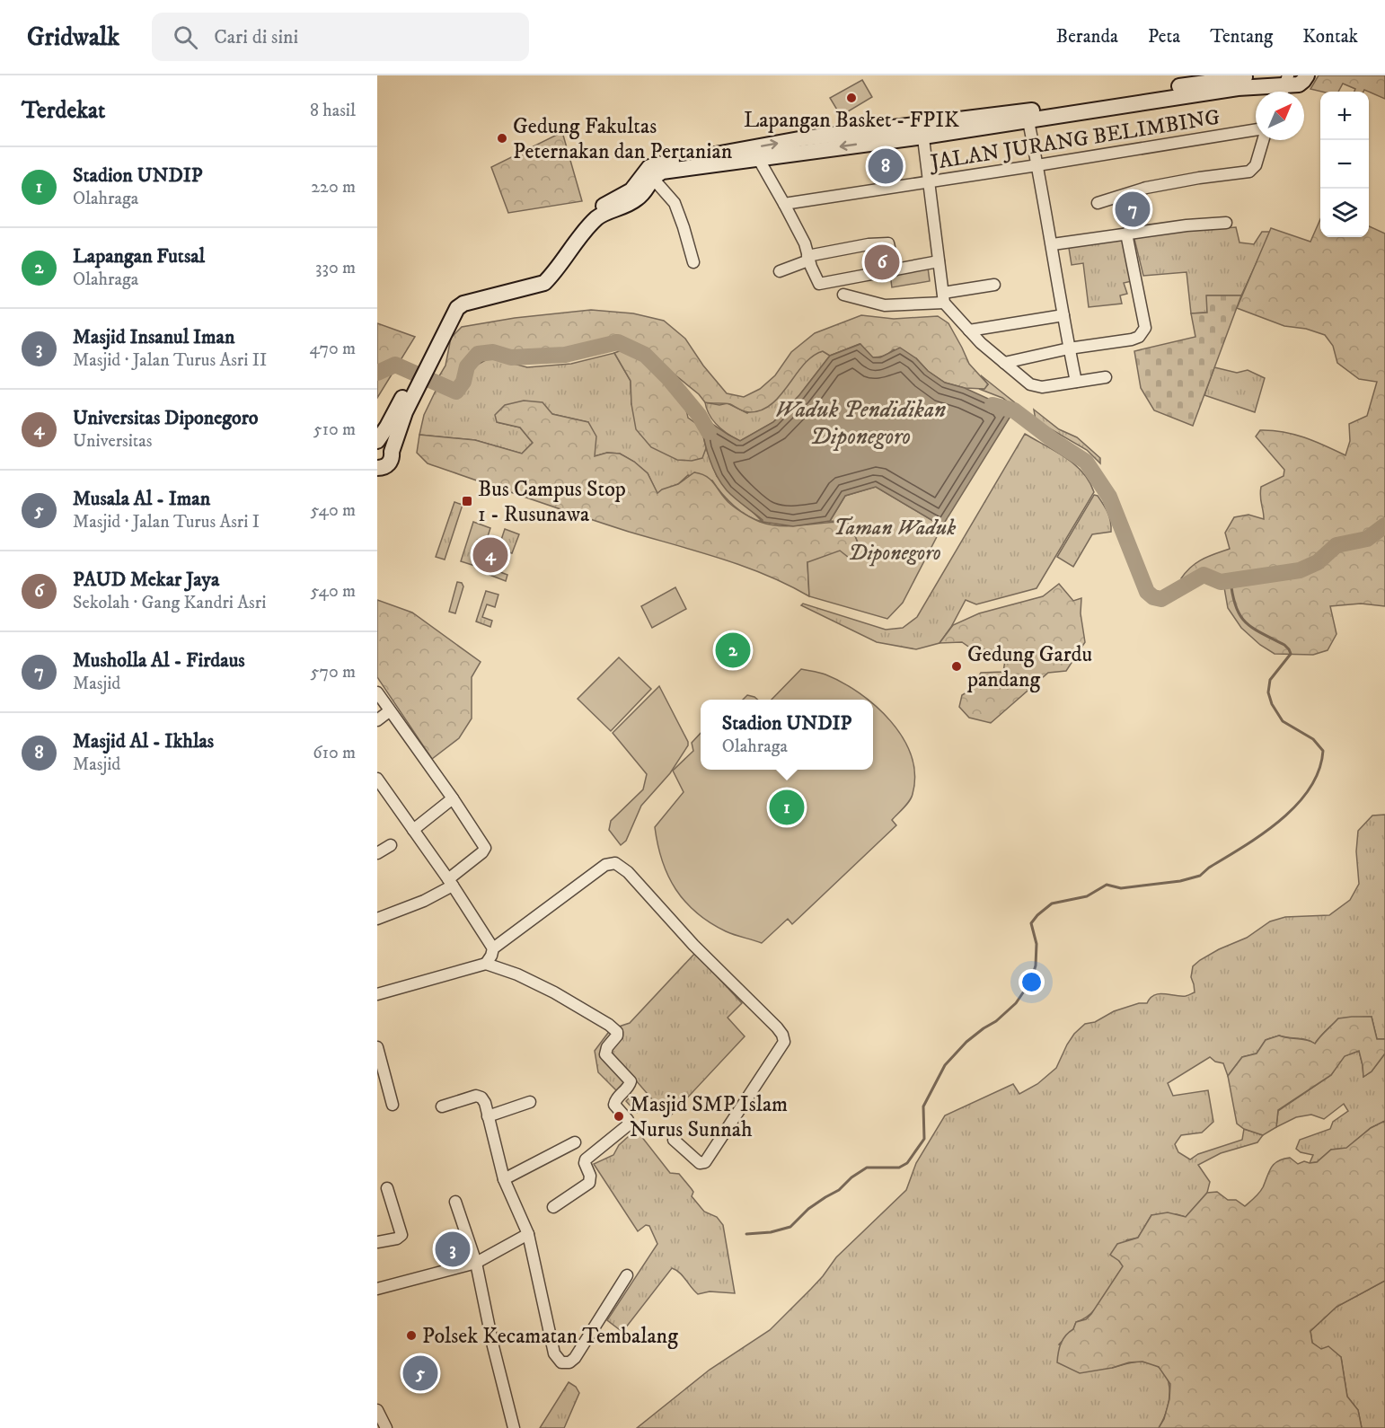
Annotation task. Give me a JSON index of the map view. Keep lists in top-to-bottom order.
{
  "streets": {
    "street": ["JALAN JURANG BELIMBING"]
  },
  "water": ["Waduk Pendidikan Diponegoro"],
  "parks": ["Taman Waduk Diponegoro"],
  "places": {
    "other": [
      "Lapangan Basket - FPIK",
      "Gedung Fakultas Peternakan dan Pertanian",
      "Gedung Gardu pandang",
      "Masjid SMP Islam Nurus Sunnah",
      "Polsek Kecamatan Tembalang"
    ],
    "transit": ["Bus Campus Stop 1 - Rusunawa"]
  },
  "north": "top right",
  "page": {
    "header": "Gridwalk",
    "search": "Cari di sini",
    "nav": [
      "Beranda",
      "Peta",
      "Tentang",
      "Kontak"
    ],
    "heading": ["Terdekat", "8 hasil"],
    "map_buttons": ["+", "−"],
    "list": [
      {
        "mark": "1",
        "name": "Stadion UNDIP",
        "note": "Olahraga",
        "value": "220 m"
      },
      {
        "mark": "2",
        "name": "Lapangan Futsal",
        "note": "Olahraga",
        "value": "330 m"
      },
      {
        "mark": "3",
        "name": "Masjid Insanul Iman",
        "note": "Masjid · Jalan Turus Asri II",
        "value": "470 m"
      },
      {
        "mark": "4",
        "name": "Universitas Diponegoro",
        "note": "Universitas",
        "value": "510 m"
      },
      {
        "mark": "5",
        "name": "Musala Al - Iman",
        "note": "Masjid · Jalan Turus Asri I",
        "value": "540 m"
      },
      {
        "mark": "6",
        "name": "PAUD Mekar Jaya",
        "note": "Sekolah · Gang Kandri Asri",
        "value": "540 m"
      },
      {
        "mark": "7",
        "name": "Musholla Al - Firdaus",
        "note": "Masjid",
        "value": "570 m"
      },
      {
        "mark": "8",
        "name": "Masjid Al - Ikhlas",
        "note": "Masjid",
        "value": "610 m"
      }
    ],
    "pins": [
      "8",
      "7",
      "6",
      "4",
      "2",
      "1",
      "3",
      "5"
    ],
    "popup": ["Stadion UNDIP", "Olahraga"]
  }
}
